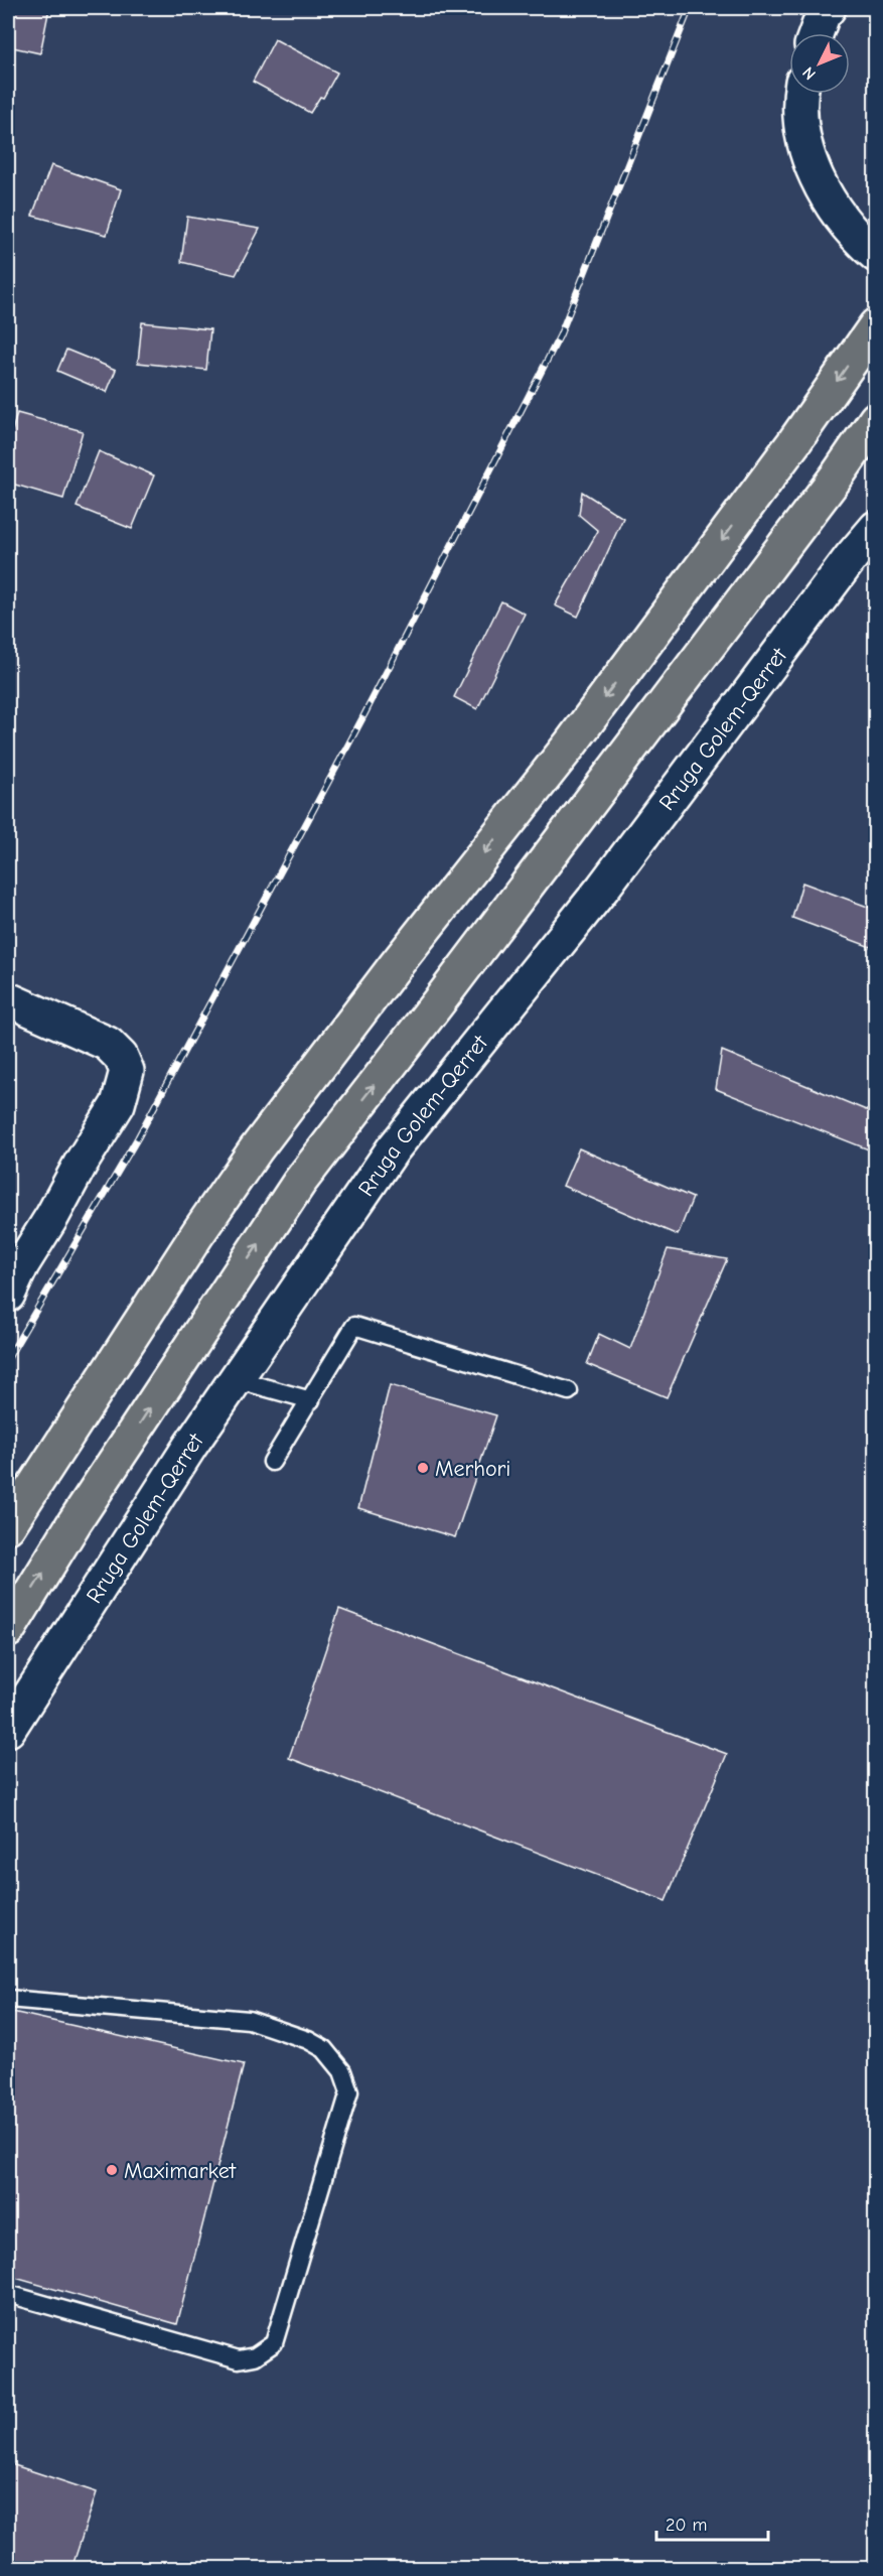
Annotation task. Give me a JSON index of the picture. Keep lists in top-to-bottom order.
{
  "streets": {
    "main road": ["Rruga Golem-Qerret"]
  },
  "places": ["Merhori", "Maximarket"],
  "scale_bar": "20 m",
  "north": "bottom left"
}
